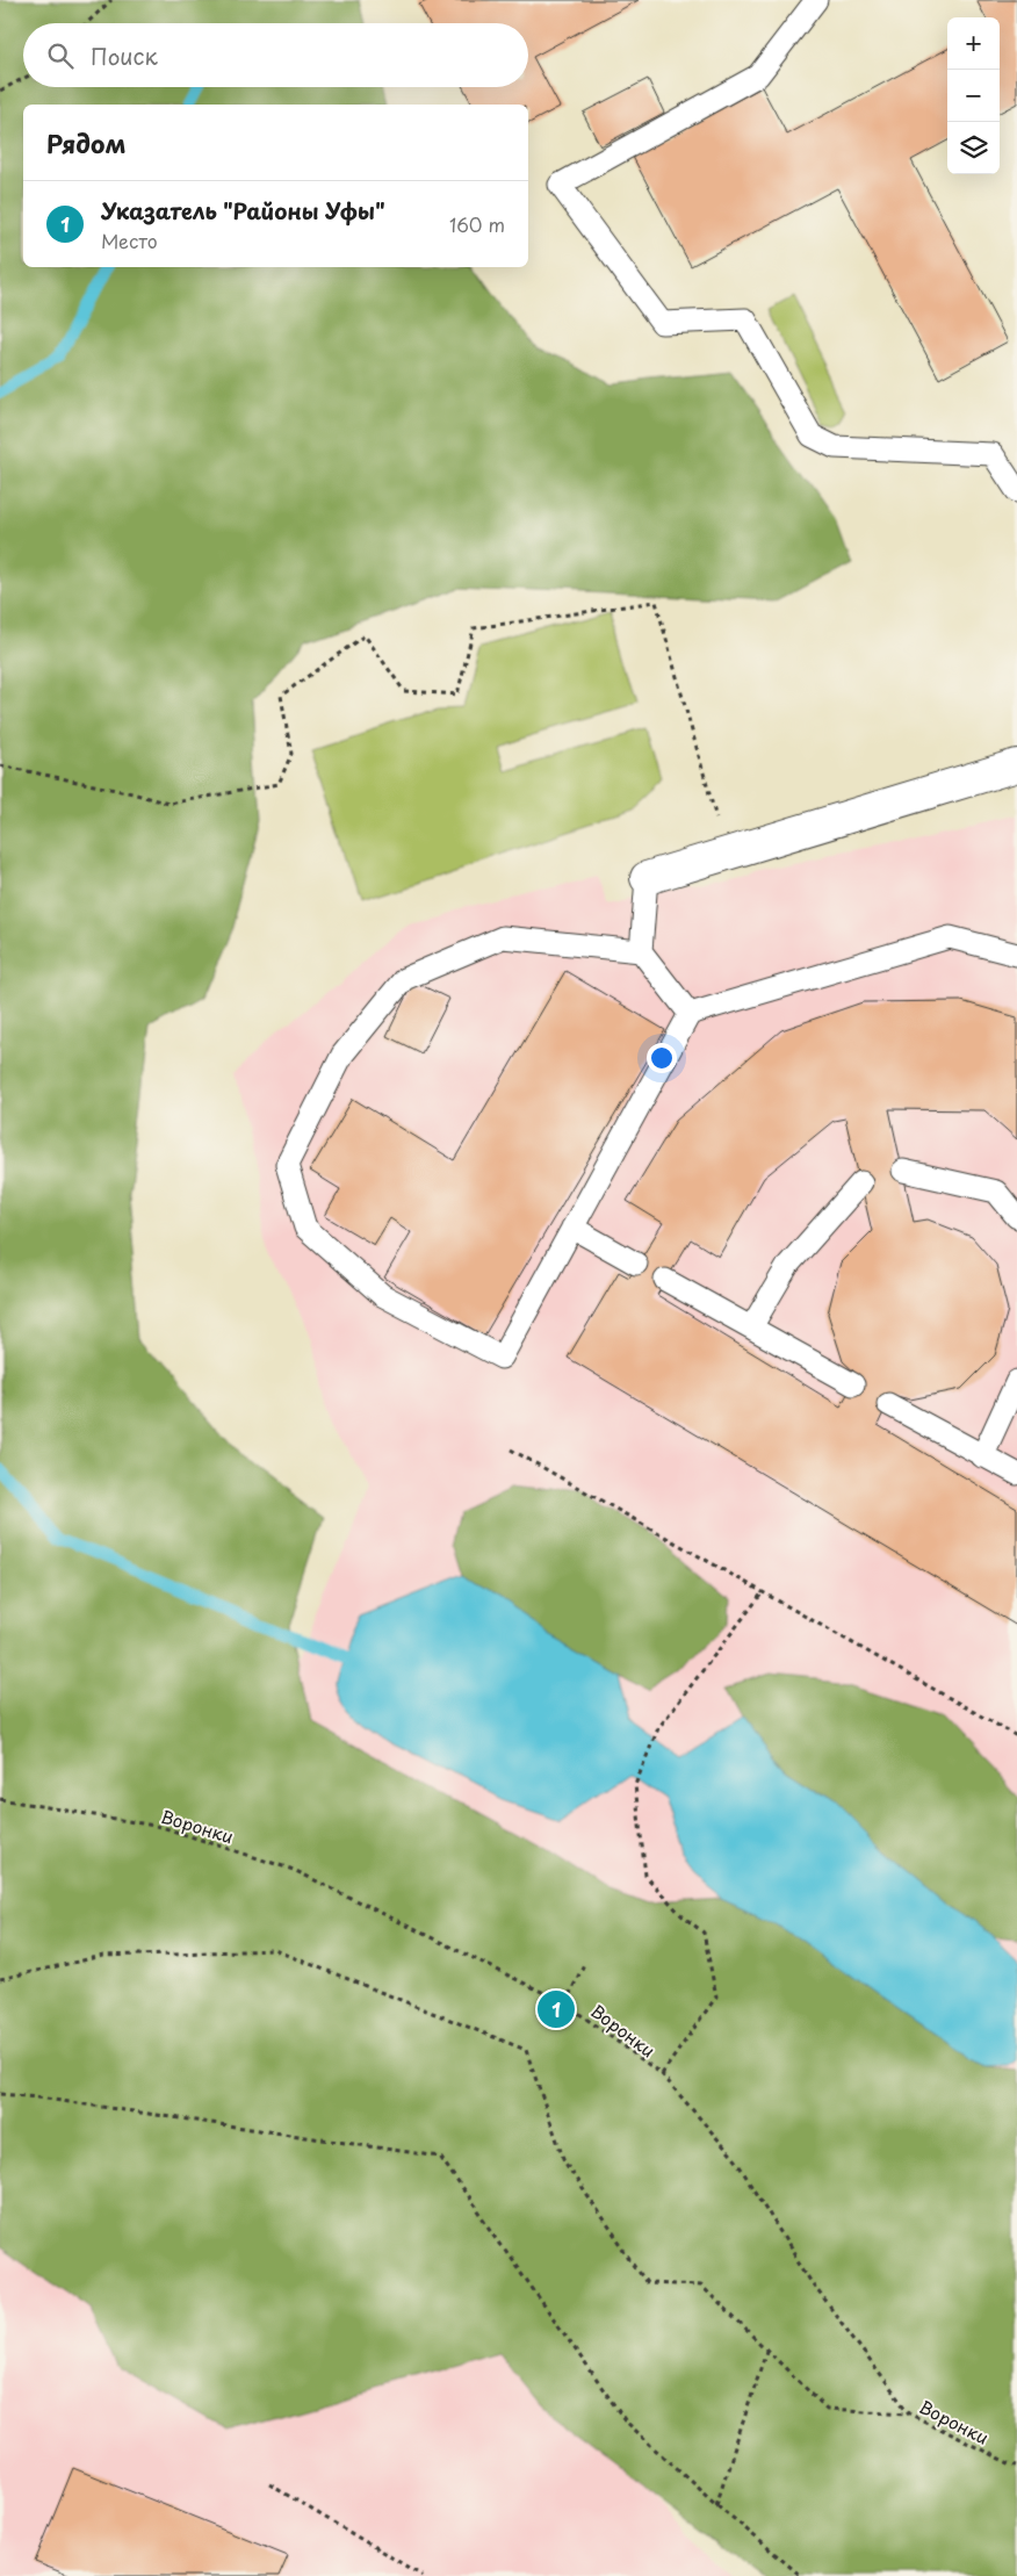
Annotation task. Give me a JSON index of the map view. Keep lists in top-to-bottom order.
{
  "streets": {
    "path": ["Воронки"]
  },
  "page": {
    "map_buttons": ["+", "−"],
    "search": "Поиск",
    "heading": "Рядом",
    "list": [
      {
        "mark": "1",
        "name": "Указатель \"Районы Уфы\"",
        "note": "Место",
        "value": "160 m"
      }
    ],
    "pins": "1"
  }
}
